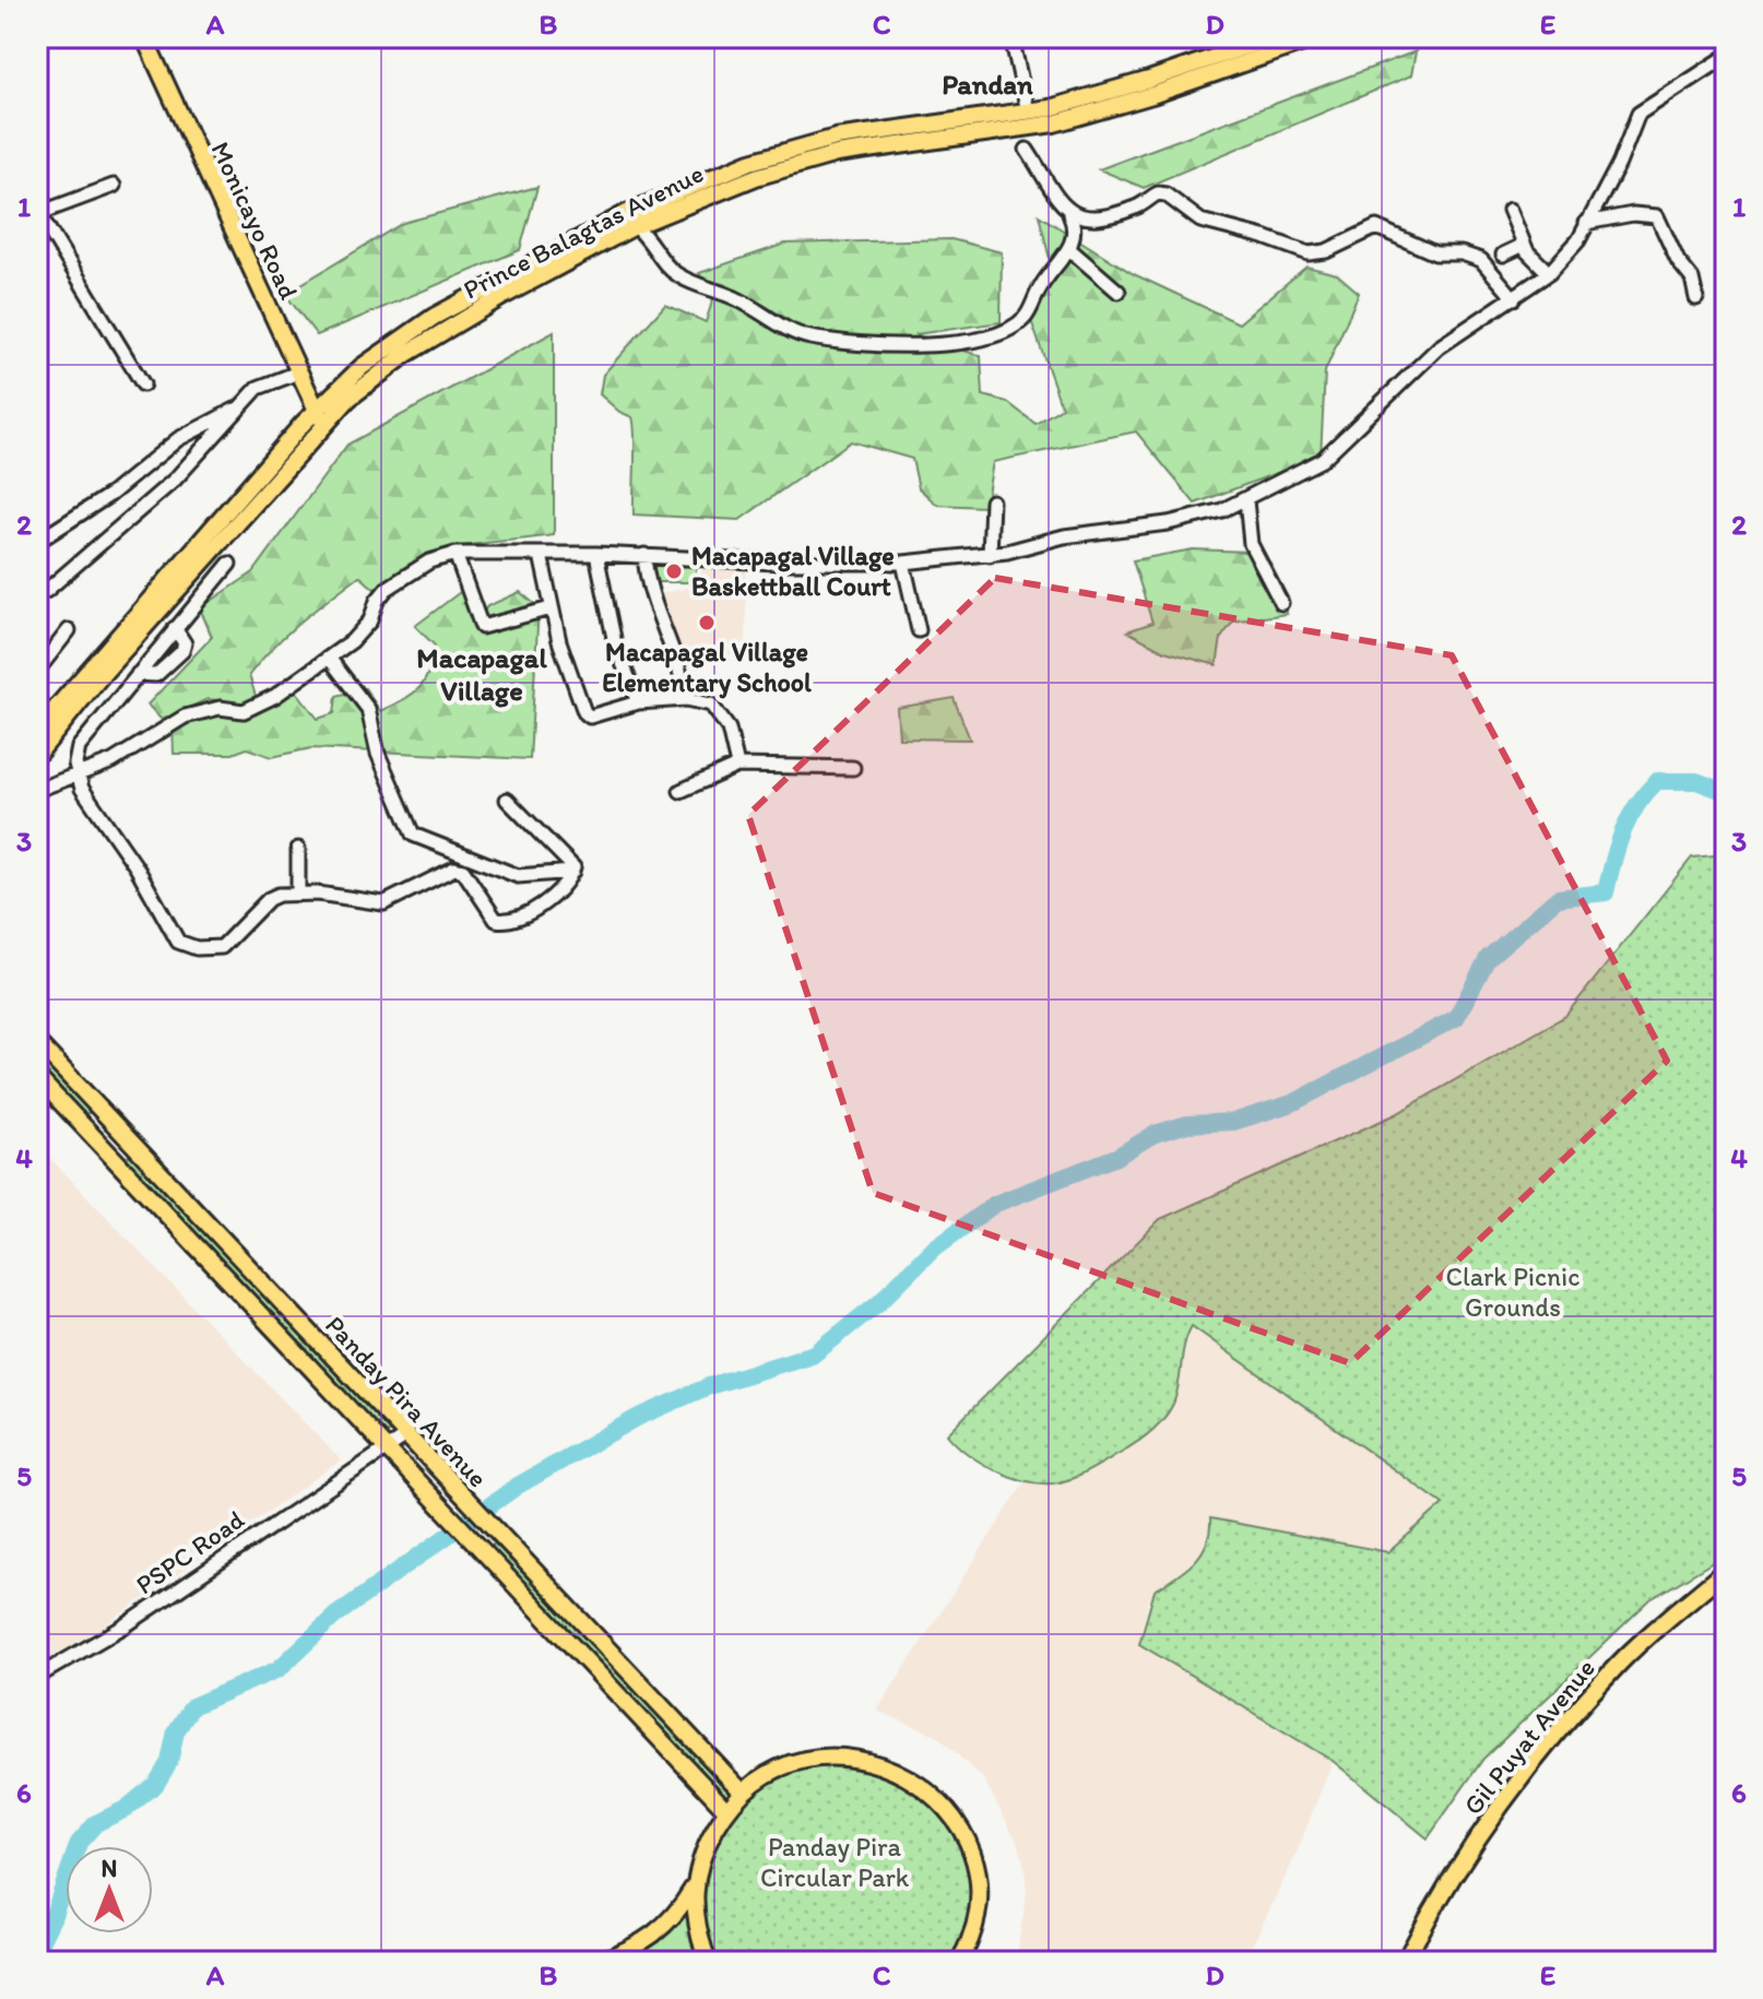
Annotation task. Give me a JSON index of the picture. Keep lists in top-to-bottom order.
{
  "streets": {
    "main road": [
      "Monicayo Road",
      "Prince Balagtas Avenue",
      "Panday Pira Avenue",
      "Gil Puyat Avenue"
    ],
    "street": ["PSPC Road"]
  },
  "crossings": [
    ["Monicayo Road", "Prince Balagtas Avenue"],
    ["Panday Pira Avenue", "PSPC Road"]
  ],
  "districts": ["Pandan", "Macapagal Village"],
  "parks": ["Clark Picnic Grounds", "Panday Pira Circular Park"],
  "places": ["Macapagal Village Baskettball Court", "Macapagal Village Elementary School"],
  "north": "top",
  "grid": {
    "columns": [
      "A",
      "B",
      "C",
      "D",
      "E"
    ],
    "rows": [
      "1",
      "2",
      "3",
      "4",
      "5",
      "6"
    ]
  }
}
